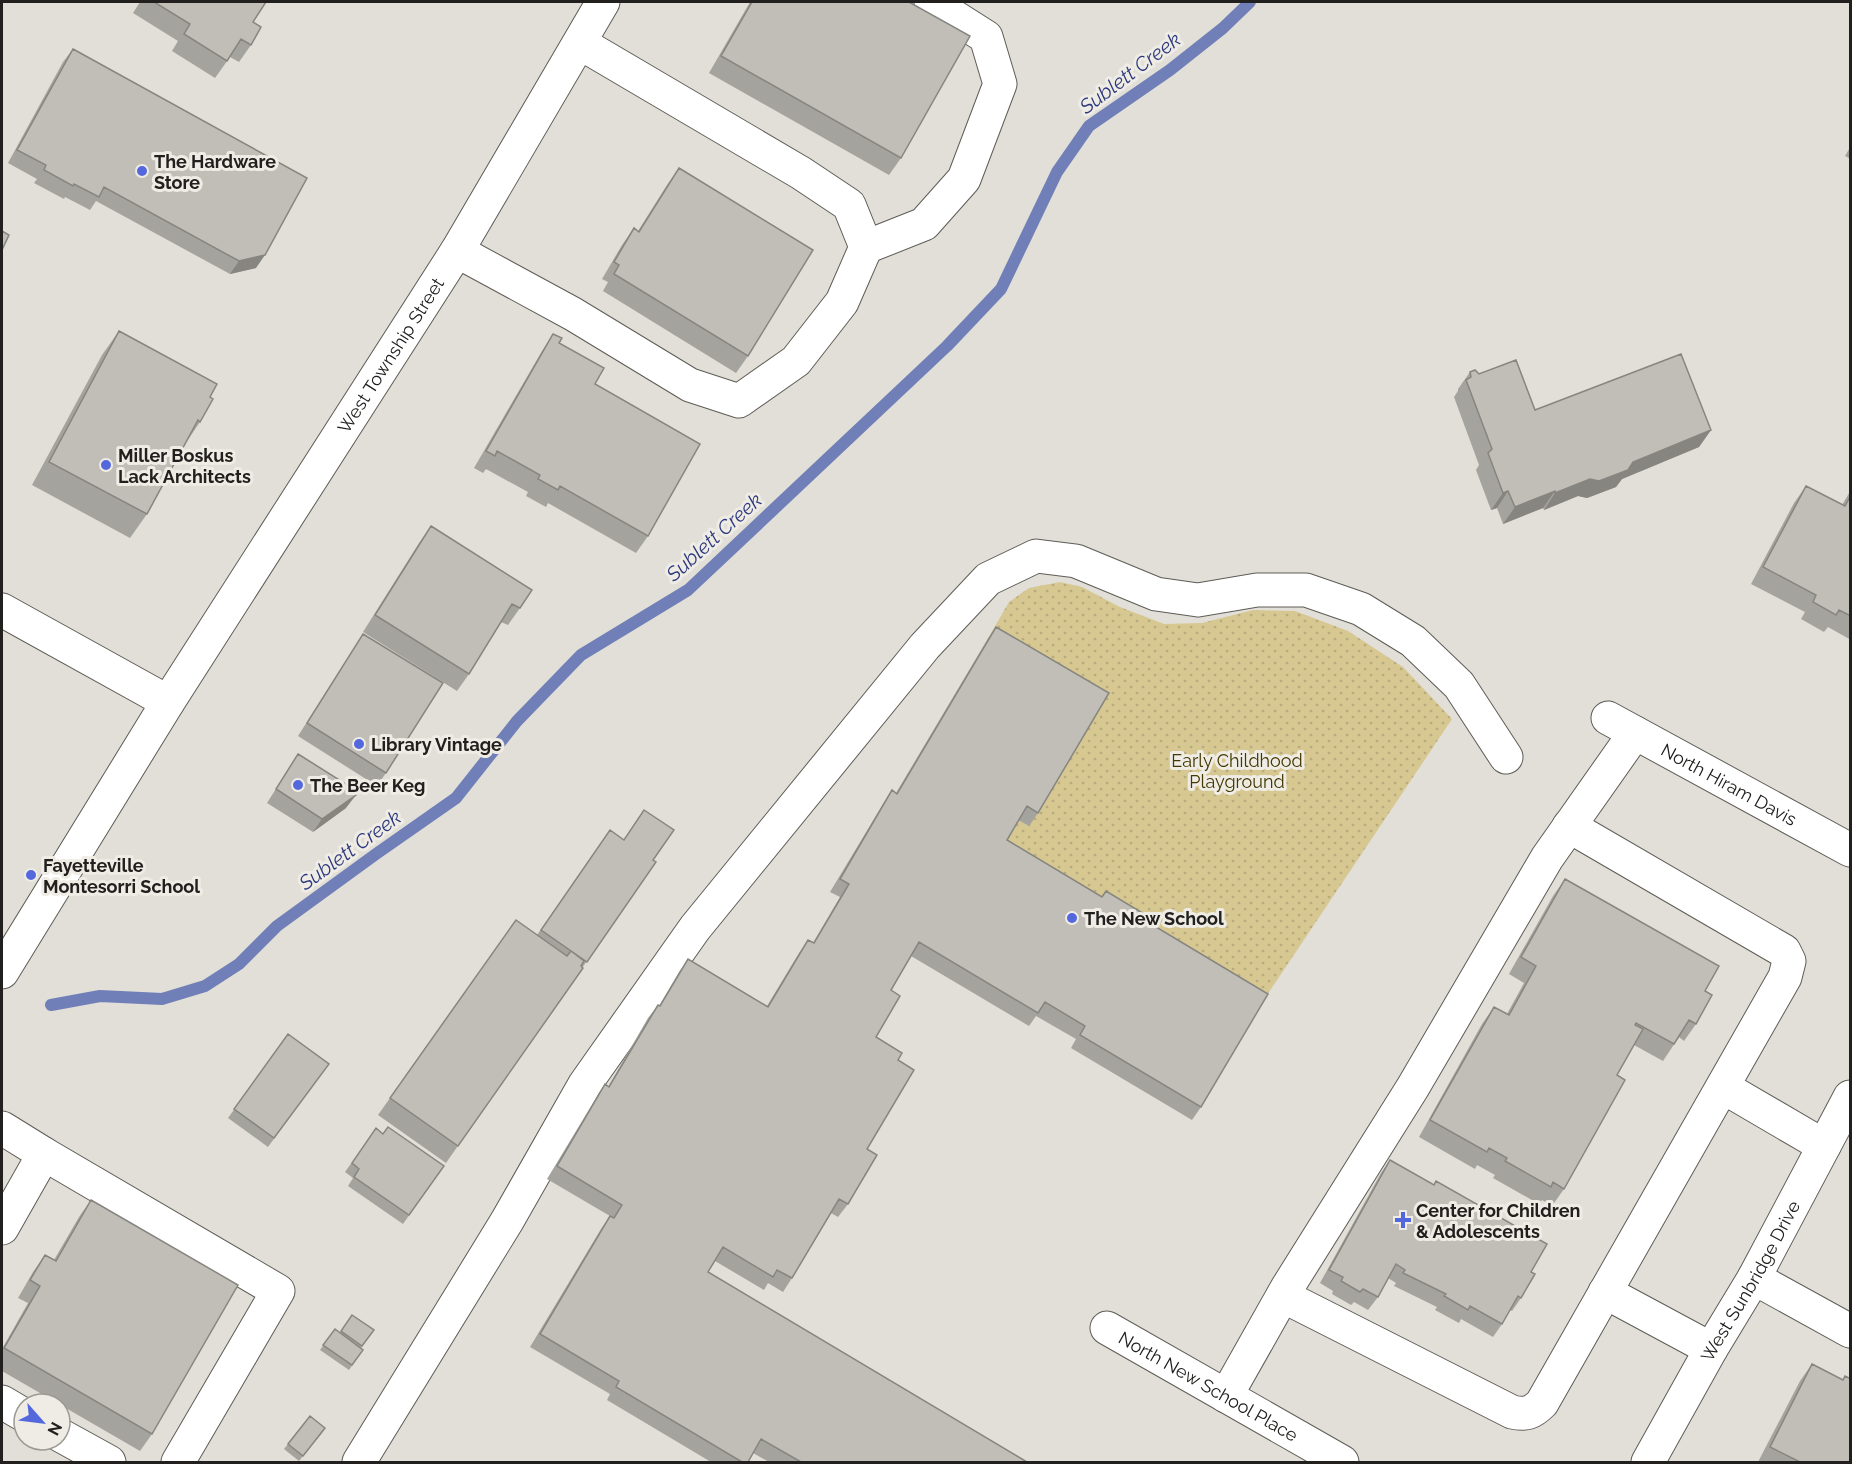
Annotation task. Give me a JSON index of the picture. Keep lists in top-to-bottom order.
{
  "streets": {
    "street": [
      "West Township Street",
      "North Hiram Davis",
      "West Sunbridge Drive",
      "North New School Place"
    ]
  },
  "water": ["Sublett Creek"],
  "parks": ["Early Childhood Playground"],
  "places": {
    "other": [
      "The Hardware Store",
      "Miller Boskus Lack Architects",
      "Library Vintage",
      "The Beer Keg",
      "Fayetteville Montesorri School",
      "The New School"
    ],
    "health": ["Center for Children & Adolescents"]
  },
  "north": "bottom right"
}
